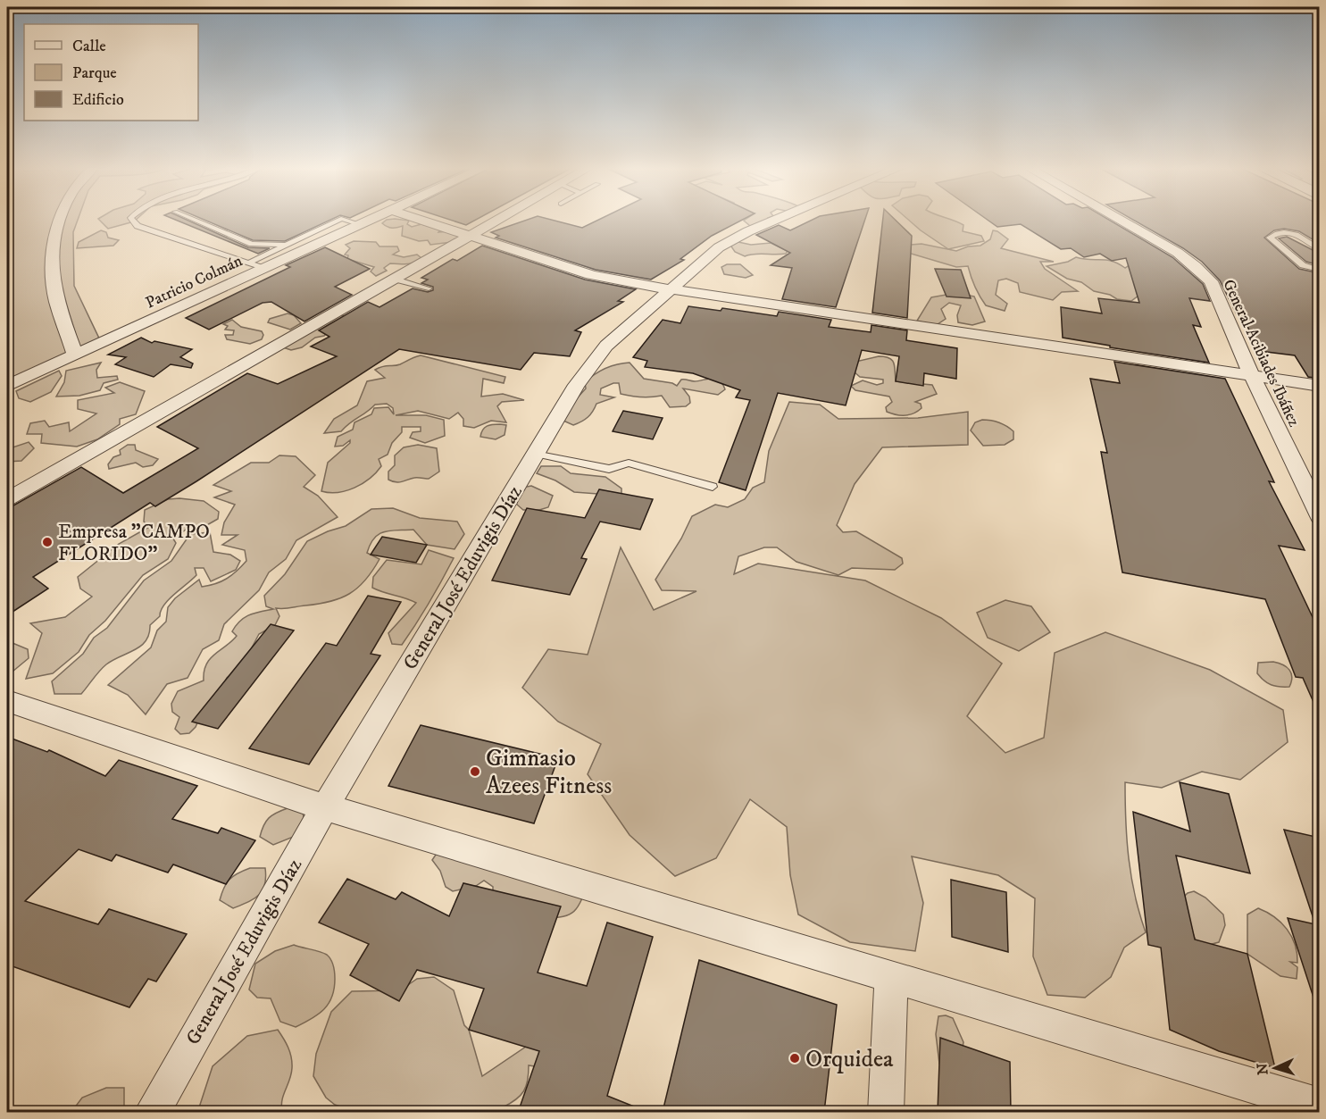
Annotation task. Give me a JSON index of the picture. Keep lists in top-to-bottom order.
{
  "streets": {
    "street": ["Patricio Colmán", "General Acibiades Ibáñez", "General José Eduvigis Díaz"]
  },
  "places": ["Empresa \"CAMPO FLORIDO\"", "Gimnasio Azees Fitness", "Orquidea"],
  "legend": ["Calle", "Parque", "Edificio"],
  "north": "left"
}
